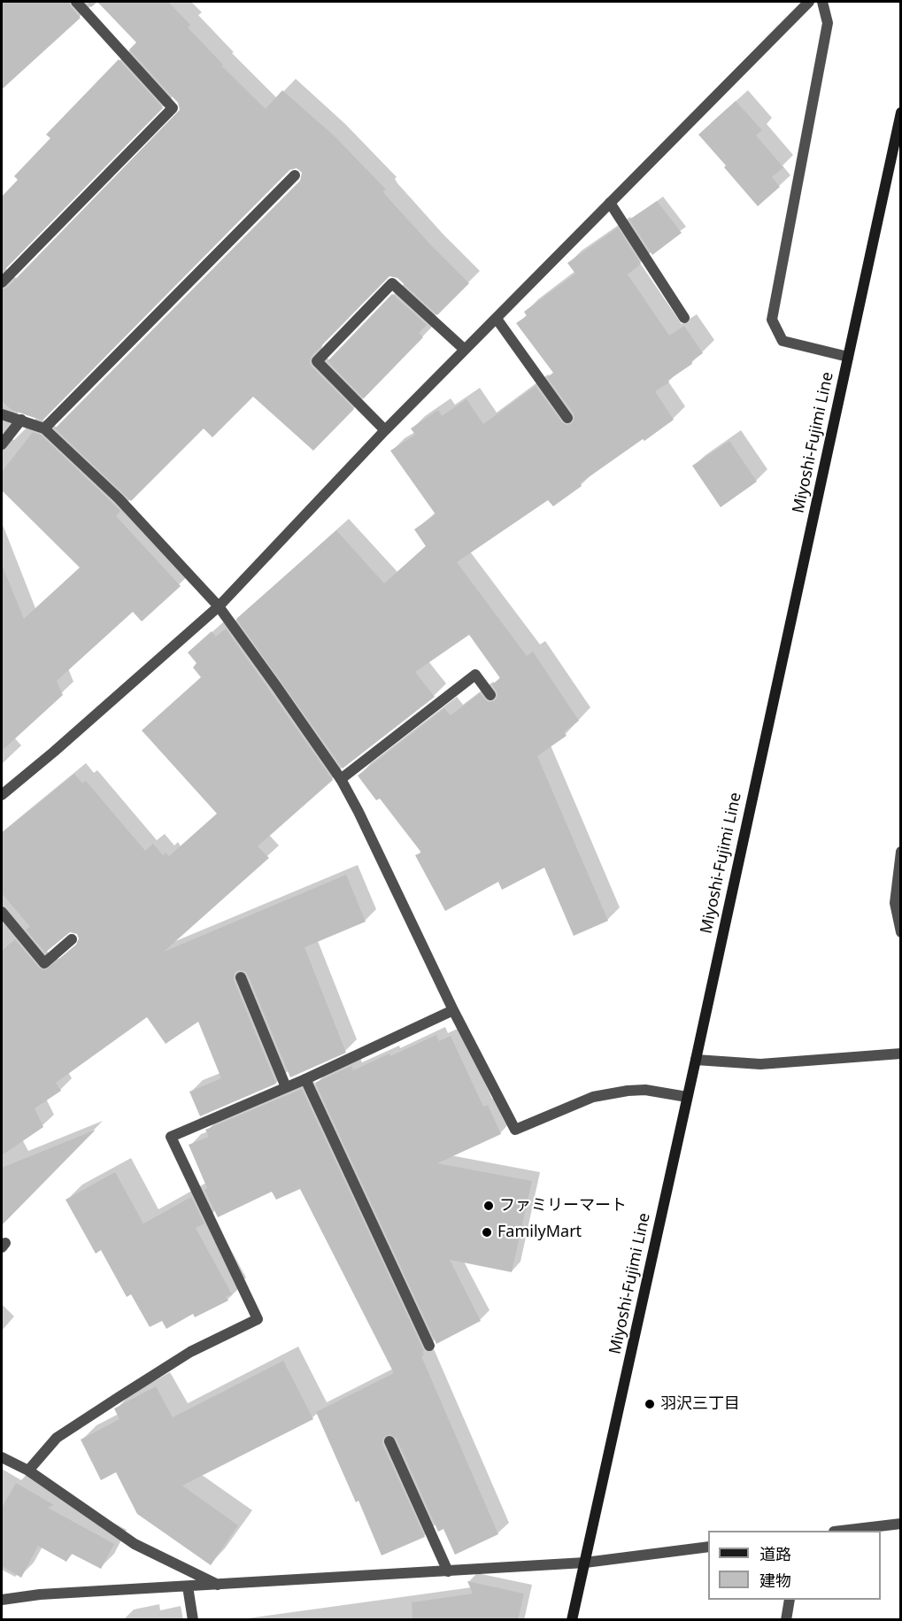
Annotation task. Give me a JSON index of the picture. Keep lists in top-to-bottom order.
{
  "streets": {
    "main road": ["Miyoshi-Fujimi Line"]
  },
  "places": ["ファミリーマート", "FamilyMart", "羽沢三丁目"],
  "legend": ["道路", "建物"]
}
